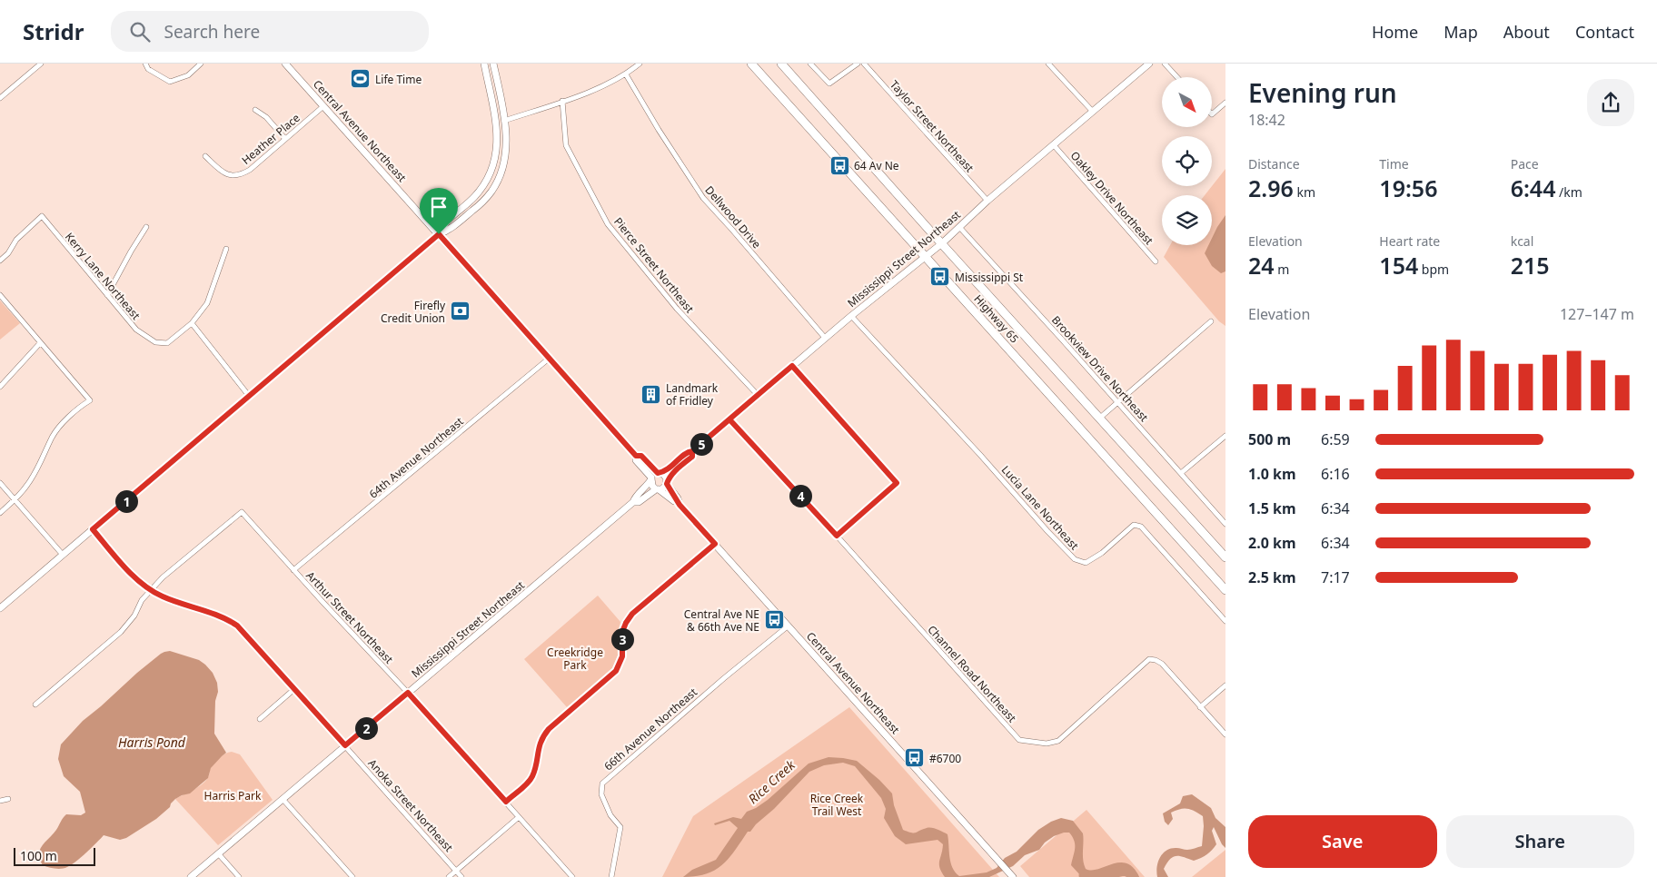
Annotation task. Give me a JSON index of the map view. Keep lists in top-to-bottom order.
{
  "streets": {
    "highway": ["Highway 65"],
    "street": [
      "Taylor Street Northeast",
      "Central Avenue Northeast",
      "Heather Place",
      "Oakley Drive Northeast",
      "Dellwood Drive",
      "Mississippi Street Northeast",
      "Pierce Street Northeast",
      "Kerry Lane Northeast",
      "Brookview Drive Northeast",
      "64th Avenue Northeast",
      "Lucia Lane Northeast",
      "Arthur Street Northeast",
      "Channel Road Northeast",
      "66th Avenue Northeast",
      "Anoka Street Northeast"
    ]
  },
  "crossings": [
    ["Taylor Street Northeast", "Mississippi Street Northeast"],
    ["Central Avenue Northeast", "Heather Place"],
    ["Central Avenue Northeast", "Mississippi Street Northeast"],
    ["Central Avenue Northeast", "64th Avenue Northeast"],
    ["Central Avenue Northeast", "66th Avenue Northeast"],
    ["Oakley Drive Northeast", "Mississippi Street Northeast"],
    ["Dellwood Drive", "Mississippi Street Northeast"],
    ["Mississippi Street Northeast", "Pierce Street Northeast"],
    ["Mississippi Street Northeast", "Highway 65"],
    ["Mississippi Street Northeast", "Brookview Drive Northeast"],
    ["Mississippi Street Northeast", "Lucia Lane Northeast"],
    ["Mississippi Street Northeast", "Arthur Street Northeast"],
    ["Mississippi Street Northeast", "Channel Road Northeast"],
    ["Mississippi Street Northeast", "Anoka Street Northeast"],
    ["64th Avenue Northeast", "Arthur Street Northeast"],
    ["Arthur Street Northeast", "Anoka Street Northeast"]
  ],
  "water": ["Harris Pond", "Rice Creek"],
  "parks": ["Creekridge Park", "Harris Park", "Rice Creek Trail West"],
  "places": {
    "sports": ["Life Time"],
    "bus stop": [
      "64 Av Ne",
      "Mississippi St",
      "Central Ave NE & 66th Ave NE",
      "#6700"
    ],
    "bank": ["Firefly Credit Union"],
    "building": ["Landmark of Fridley"]
  },
  "scale_bar": "100 m",
  "north": "bottom right",
  "page": {
    "header": "Stridr",
    "search": "Search here",
    "nav": [
      "Home",
      "Map",
      "About",
      "Contact"
    ],
    "heading": ["Evening run", "18:42"],
    "stats": [
      ["Distance", "2.96 km"],
      ["Time", "19:56"],
      ["Pace", "6:44 /km"],
      ["Elevation", "24 m"],
      ["Heart rate", "154 bpm"],
      ["kcal", "215"]
    ],
    "chart": ["Elevation", "127–147 m"],
    "list": [
      {
        "name": "500 m",
        "note": "6:59"
      },
      {
        "name": "1.0 km",
        "note": "6:16"
      },
      {
        "name": "1.5 km",
        "note": "6:34"
      },
      {
        "name": "2.0 km",
        "note": "6:34"
      },
      {
        "name": "2.5 km",
        "note": "7:17"
      }
    ],
    "pins": [
      "5",
      "4",
      "1",
      "3",
      "2"
    ],
    "buttons": ["Save", "Share"],
    "scale": "100 m"
  }
}
